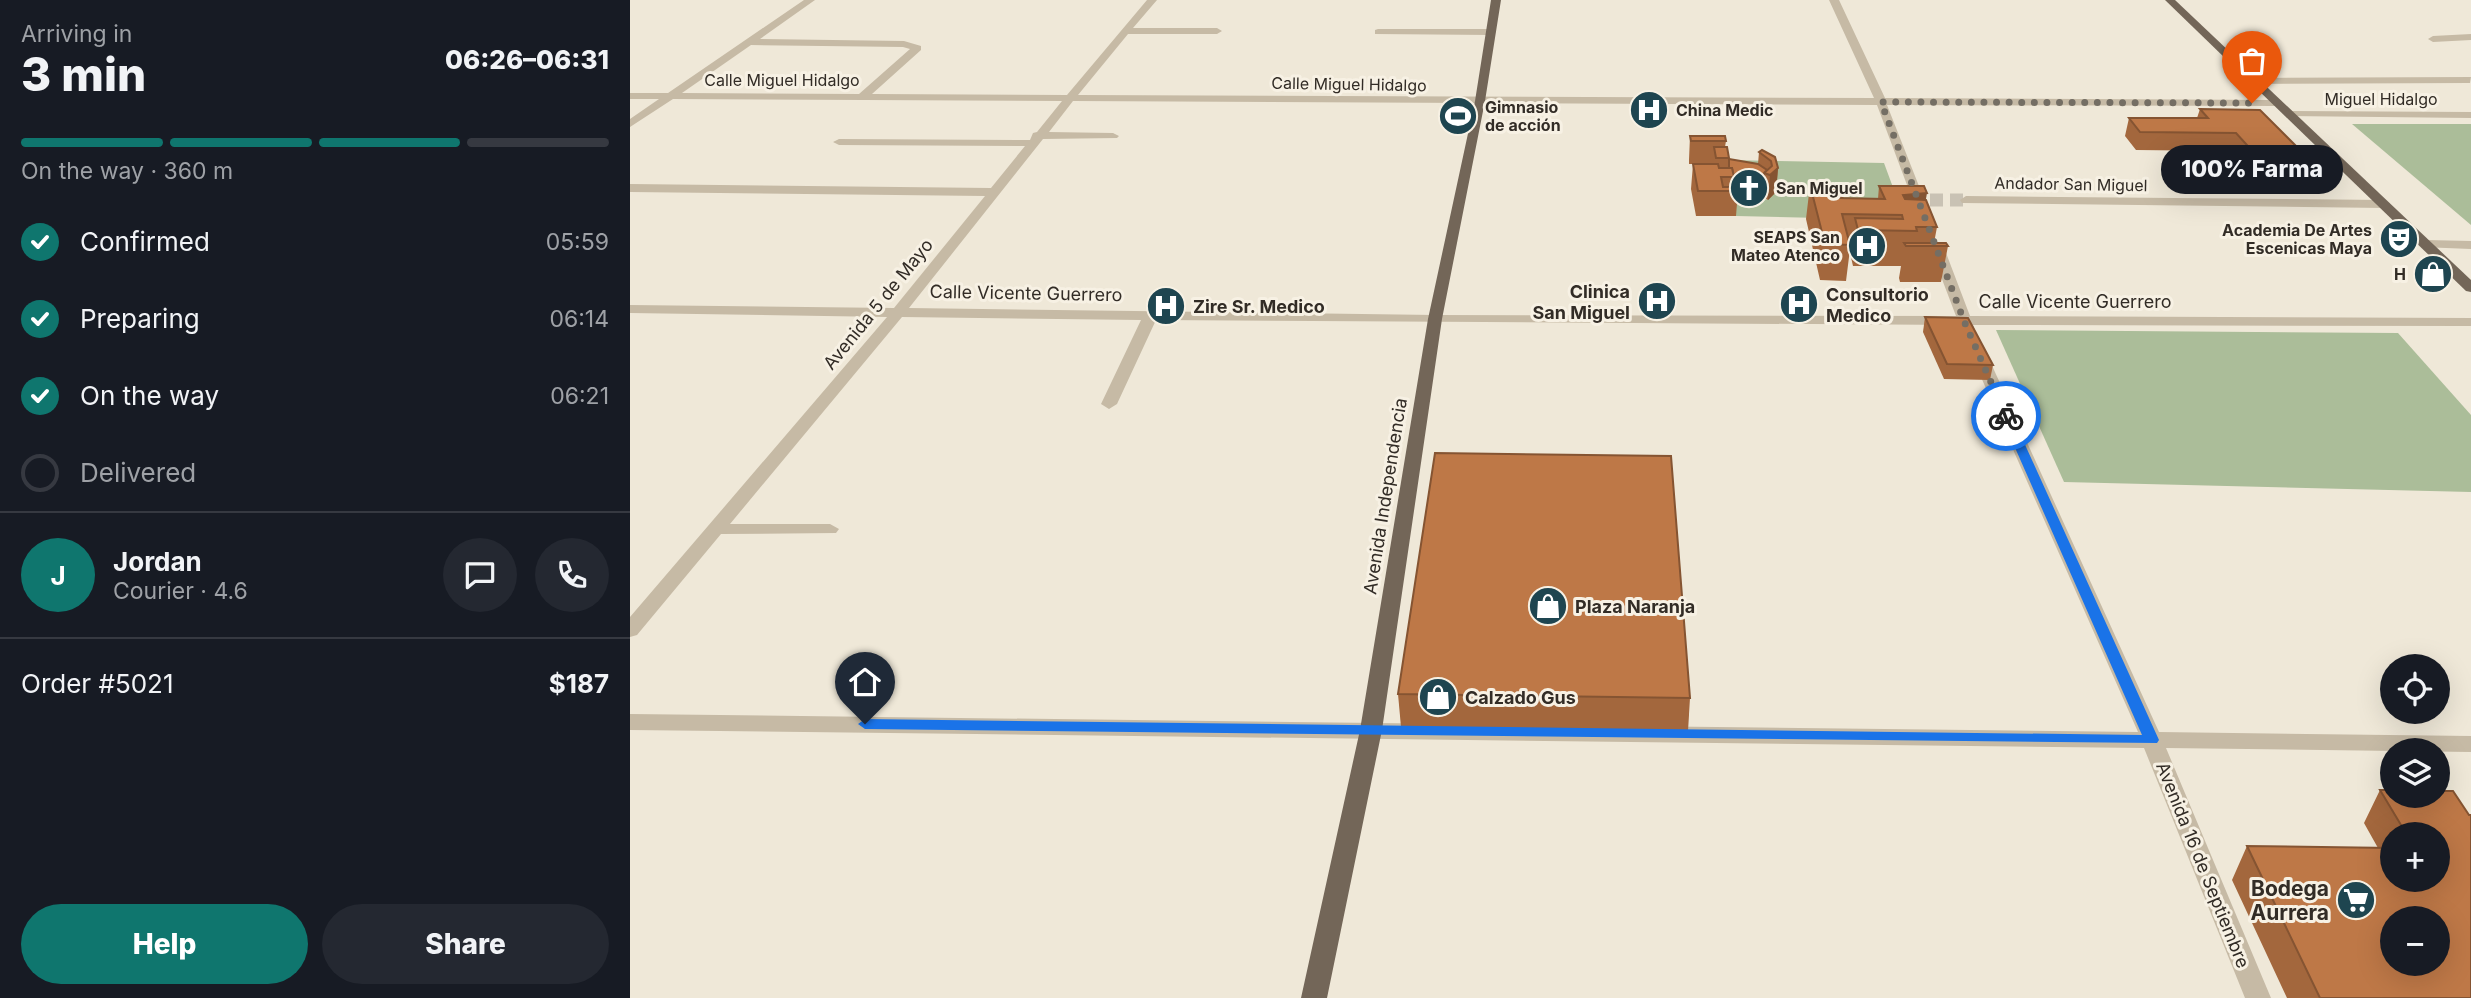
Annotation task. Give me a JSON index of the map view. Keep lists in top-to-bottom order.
{
  "streets": {
    "main road": ["Avenida Independencia"],
    "street": [
      "Calle Miguel Hidalgo",
      "Miguel Hidalgo",
      "Andador San Miguel",
      "Calle Vicente Guerrero",
      "Avenida 5 de Mayo",
      "Avenida 16 de Septiembre"
    ]
  },
  "crossings": [
    ["Calle Miguel Hidalgo", "Avenida 5 de Mayo"],
    ["Calle Miguel Hidalgo", "Avenida Independencia"],
    ["Calle Miguel Hidalgo", "Avenida 16 de Septiembre"],
    ["Calle Vicente Guerrero", "Avenida 5 de Mayo"],
    ["Calle Vicente Guerrero", "Avenida Independencia"],
    ["Calle Vicente Guerrero", "Avenida 16 de Septiembre"]
  ],
  "places": {
    "other": ["100% Farma"],
    "hospital": [
      "China Medic",
      "SEAPS San Mateo Atenco",
      "Clinica San Miguel",
      "Consultorio Medico",
      "Zire Sr. Medico"
    ],
    "sports": ["Gimnasio de acción"],
    "church": ["San Miguel"],
    "theatre": ["Academia De Artes Escenicas Maya"],
    "shop": ["H", "Plaza Naranja", "Calzado Gus"],
    "supermarket": ["Bodega Aurrera"]
  },
  "page": {
    "heading": ["3 min", "Arriving in", "06:26–06:31"],
    "panel": [
      "Jordan",
      "Courier · 4.6",
      "Order #5021",
      "$187"
    ],
    "bar": "On the way · 360 m",
    "bubble": "100% Farma",
    "list": [
      ["Confirmed", "05:59"],
      ["Preparing", "06:14"],
      ["On the way", "06:21"],
      "Delivered"
    ],
    "round": "J",
    "map_buttons": ["+", "−"],
    "buttons": ["Help", "Share"]
  }
}
